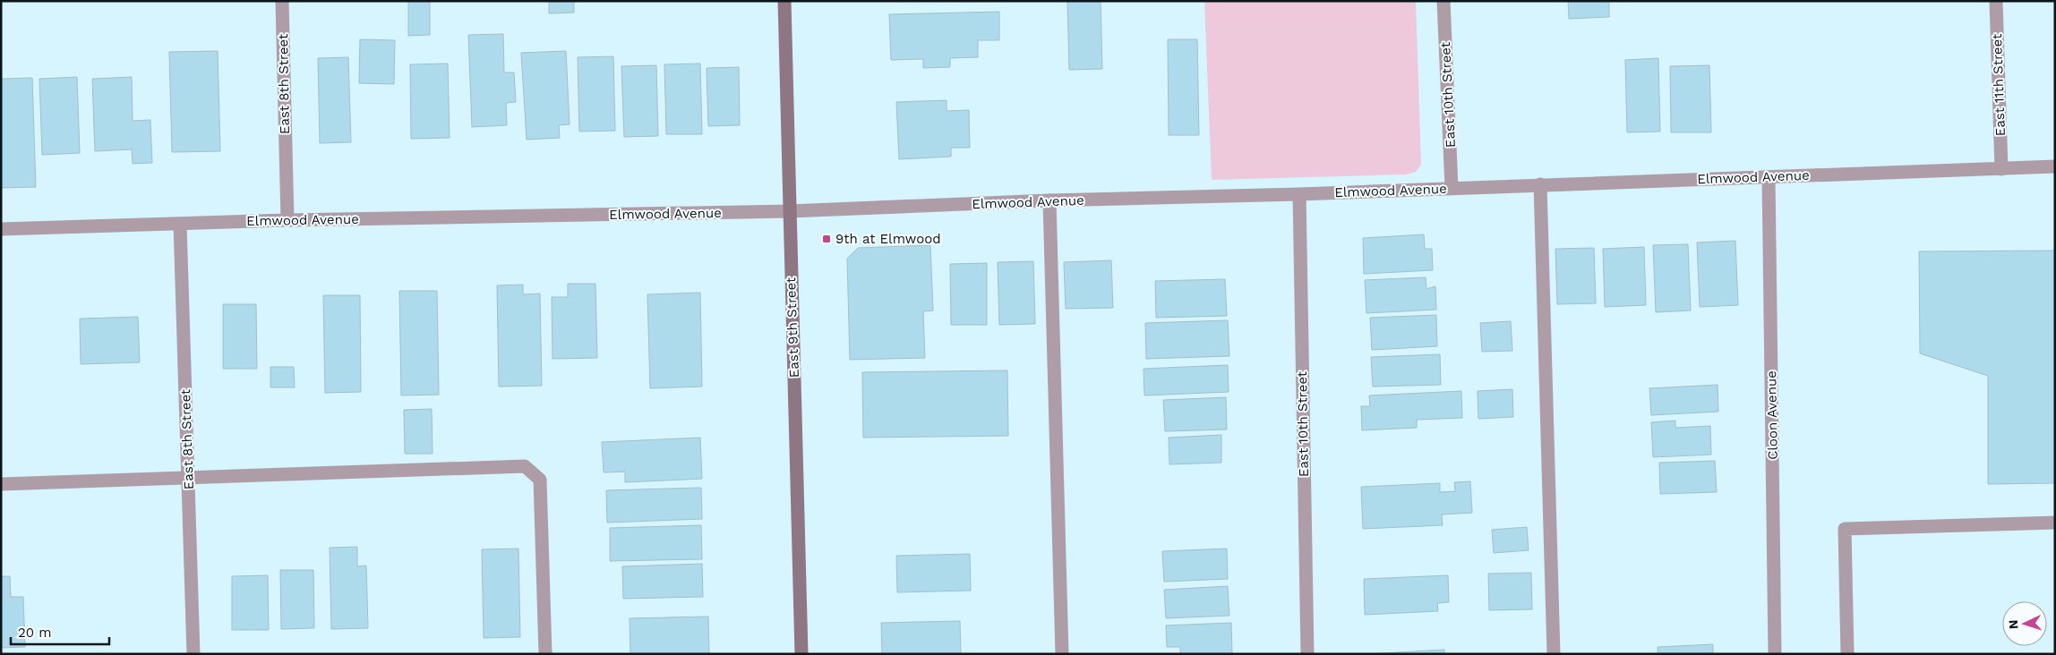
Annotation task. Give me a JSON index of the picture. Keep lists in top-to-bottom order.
{
  "streets": {
    "main road": ["East 9th Street"],
    "street": [
      "East 8th Street",
      "East 11th Street",
      "East 10th Street",
      "Elmwood Avenue",
      "Cloon Avenue"
    ]
  },
  "crossings": [
    ["East 8th Street", "Elmwood Avenue"],
    ["East 11th Street", "Elmwood Avenue"],
    ["East 10th Street", "Elmwood Avenue"],
    ["Elmwood Avenue", "East 9th Street"],
    ["Elmwood Avenue", "Cloon Avenue"]
  ],
  "places": {
    "transit": ["9th at Elmwood"]
  },
  "scale_bar": "20 m",
  "north": "left"
}
